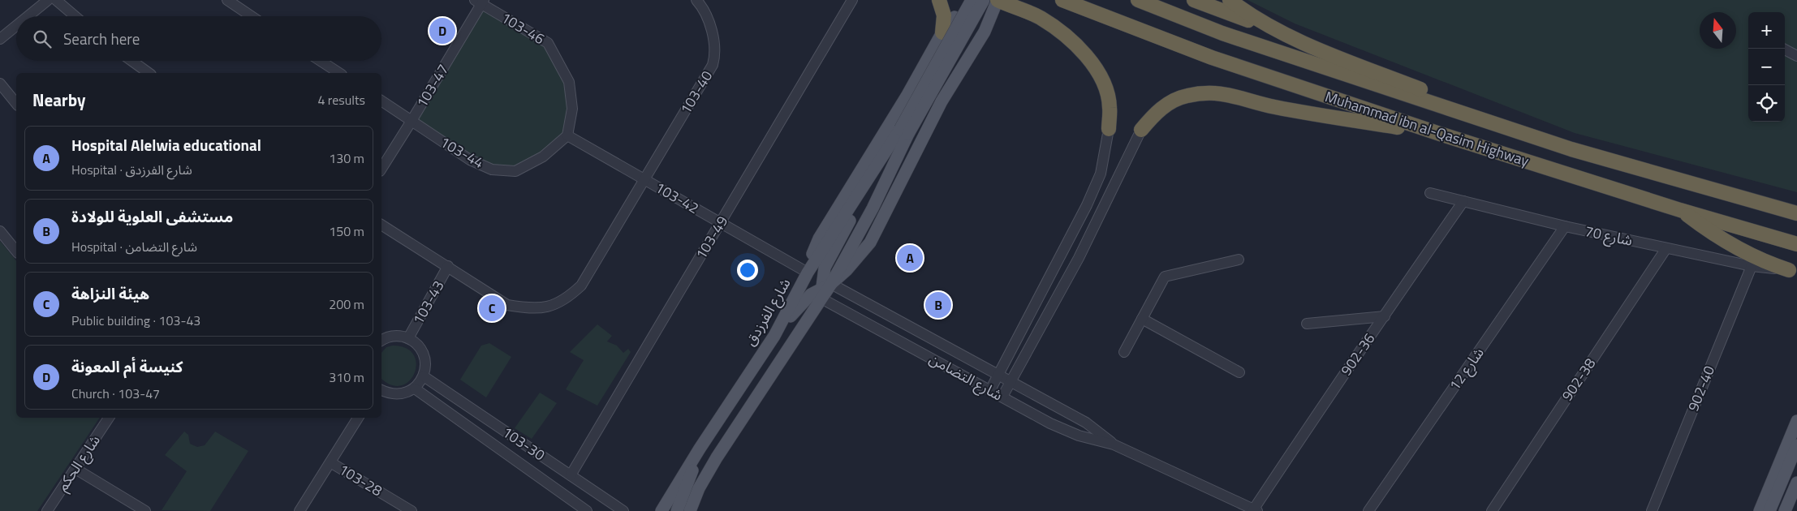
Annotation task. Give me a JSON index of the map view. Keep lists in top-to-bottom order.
{
  "streets": {
    "highway": ["Muhammad ibn al-Qasim Highway"],
    "main road": ["شارع الفرزدق"],
    "street": [
      "103-46",
      "103-47",
      "103-40",
      "103-44",
      "103-42",
      "شارع 70",
      "103-49",
      "103-43",
      "902-36",
      "شارع 12",
      "شارع التضامن",
      "902-38",
      "902-40",
      "103-30",
      "شارع الحكم",
      "103-28"
    ]
  },
  "crossings": [
    ["103-46", "103-47"],
    ["103-46", "103-44"],
    ["103-46", "103-42"],
    ["103-47", "103-44"],
    ["103-40", "103-42"],
    ["103-40", "103-43"],
    ["103-44", "103-42"],
    ["103-42", "103-49"],
    ["103-42", "شارع الفرزدق"],
    ["شارع 70", "902-36"],
    ["شارع 70", "شارع 12"],
    ["شارع 70", "902-38"],
    ["شارع 70", "902-40"],
    ["103-49", "103-30"],
    ["902-36", "شارع التضامن"]
  ],
  "north": "top",
  "page": {
    "map_buttons": ["+", "−"],
    "pins": [
      "D",
      "A",
      "B",
      "C"
    ],
    "search": "Search here",
    "heading": ["Nearby", "4 results"],
    "list": [
      {
        "mark": "A",
        "name": "Hospital Alelwia educational",
        "note": "Hospital · شارع الفرزدق",
        "value": "130 m"
      },
      {
        "mark": "B",
        "name": "مستشفى العلوية للولادة",
        "note": "Hospital · شارع التضامن",
        "value": "150 m"
      },
      {
        "mark": "C",
        "name": "هيئة النزاهة",
        "note": "Public building · 103-43",
        "value": "200 m"
      },
      {
        "mark": "D",
        "name": "كنيسة أم المعونة",
        "note": "Church · 103-47",
        "value": "310 m"
      }
    ]
  }
}
